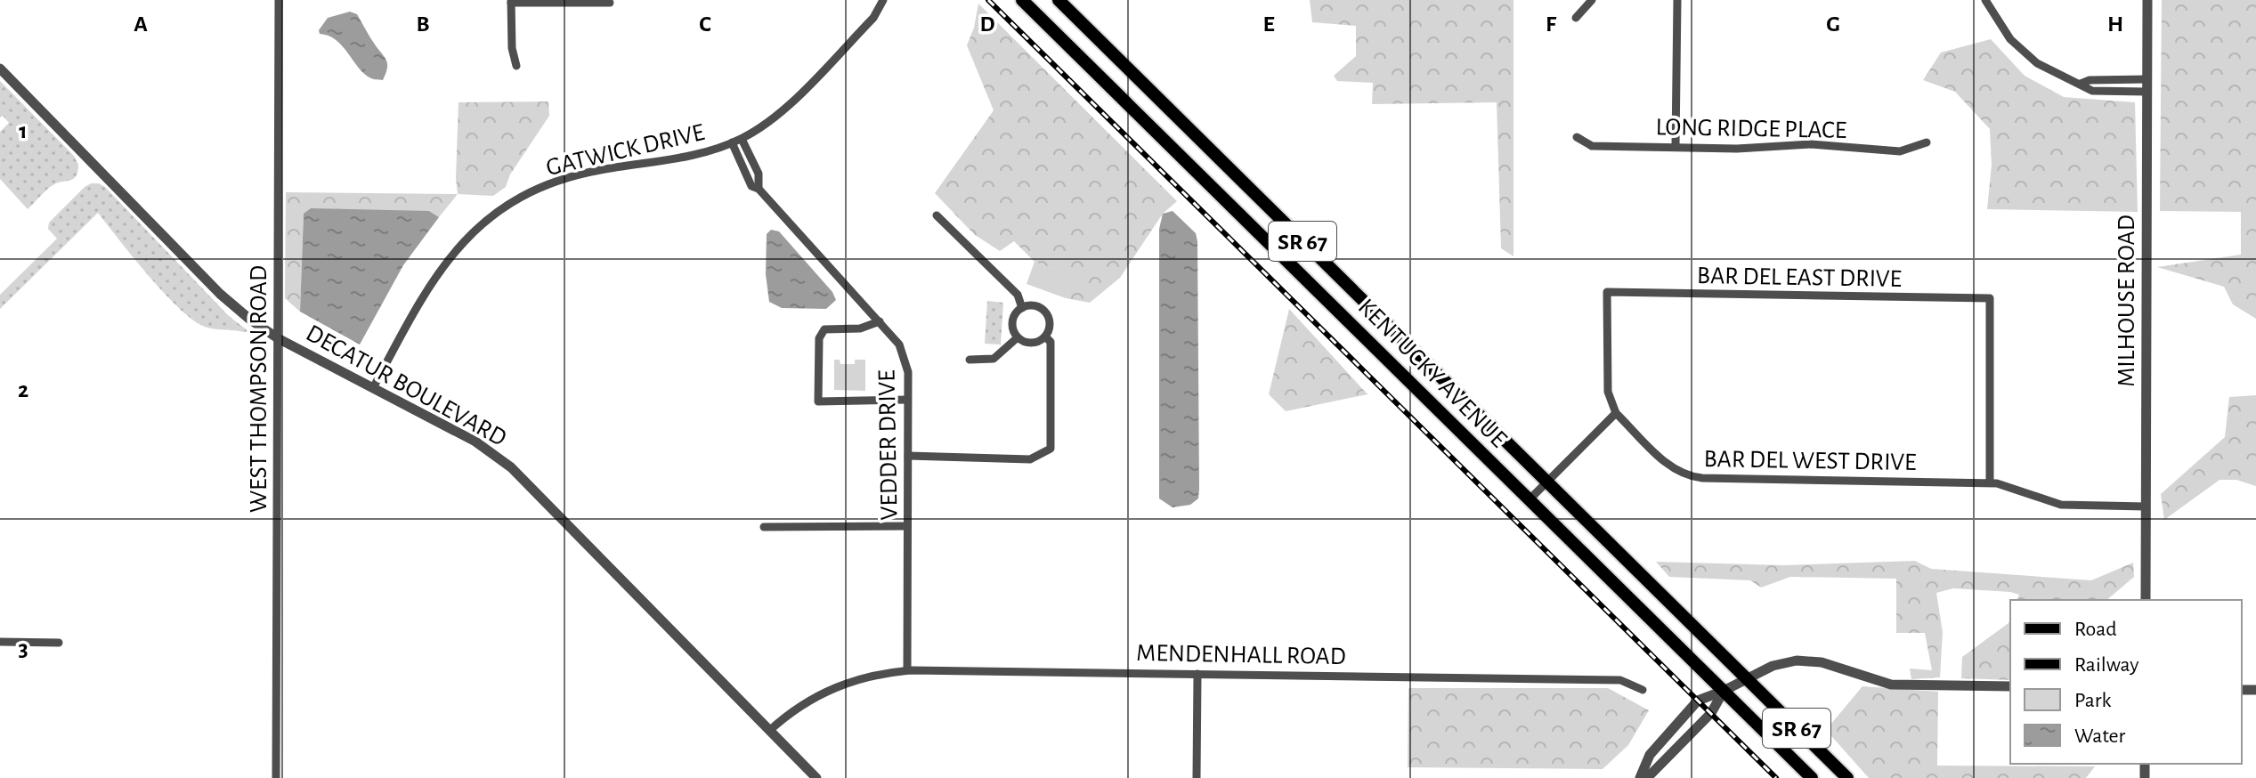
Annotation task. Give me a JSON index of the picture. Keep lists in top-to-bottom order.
{
  "streets": {
    "main road": ["SR 67", "KENTUCKY AVENUE"],
    "street": [
      "LONG RIDGE PLACE",
      "GATWICK DRIVE",
      "BAR DEL EAST DRIVE",
      "MILHOUSE ROAD",
      "DECATUR BOULEVARD",
      "WEST THOMPSON ROAD",
      "VEDDER DRIVE",
      "BAR DEL WEST DRIVE",
      "MENDENHALL ROAD"
    ]
  },
  "crossings": [
    ["GATWICK DRIVE", "DECATUR BOULEVARD"],
    ["GATWICK DRIVE", "VEDDER DRIVE"],
    ["BAR DEL EAST DRIVE", "BAR DEL WEST DRIVE"],
    ["MILHOUSE ROAD", "BAR DEL WEST DRIVE"],
    ["DECATUR BOULEVARD", "WEST THOMPSON ROAD"],
    ["DECATUR BOULEVARD", "MENDENHALL ROAD"],
    ["VEDDER DRIVE", "MENDENHALL ROAD"]
  ],
  "legend": [
    "Road",
    "Railway",
    "Park",
    "Water"
  ],
  "grid": {
    "columns": [
      "A",
      "B",
      "C",
      "D",
      "E",
      "F",
      "G",
      "H"
    ],
    "rows": ["1", "2", "3"]
  }
}
